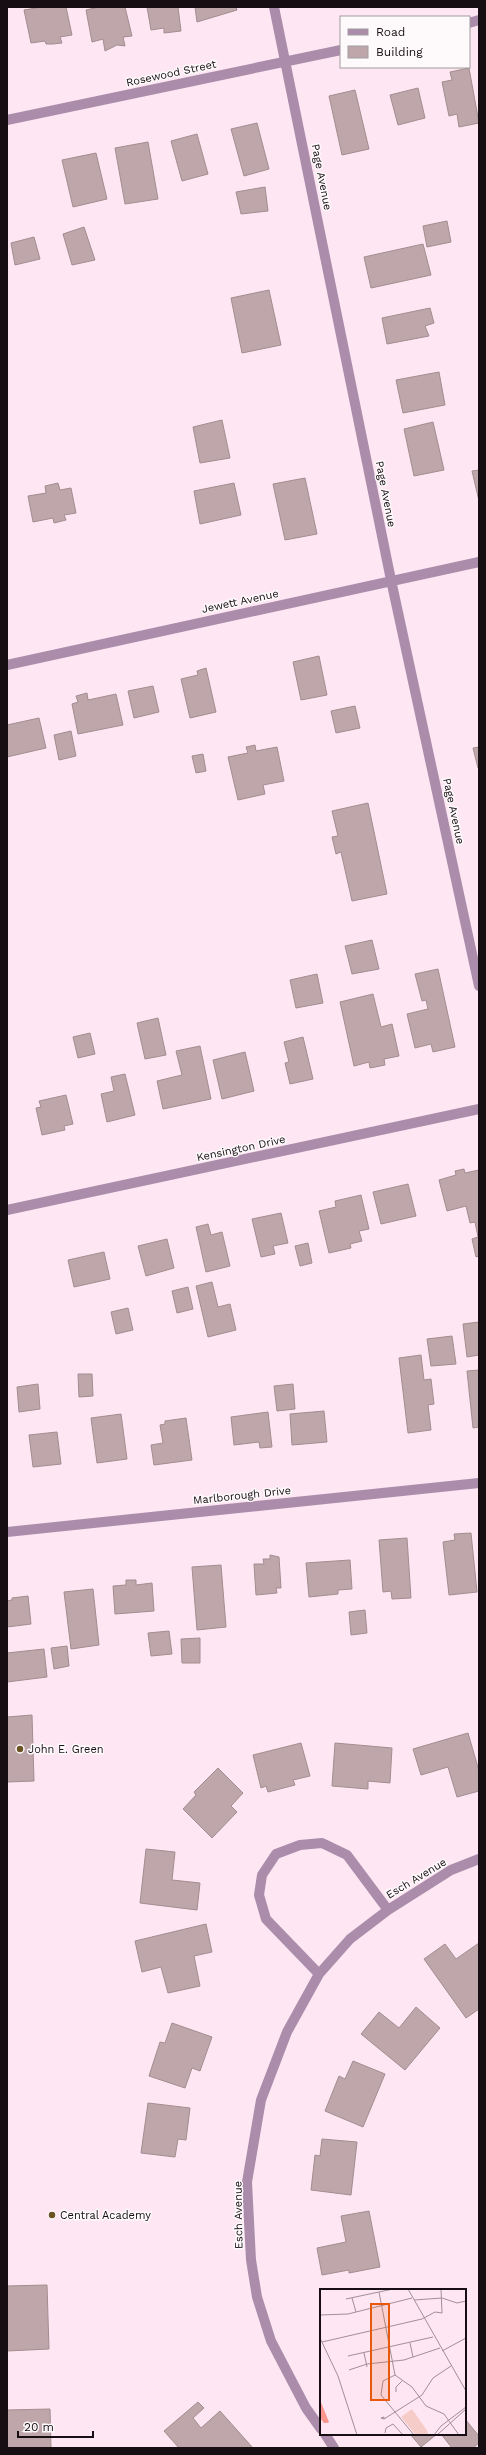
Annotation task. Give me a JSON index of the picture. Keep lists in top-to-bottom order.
{
  "streets": {
    "street": [
      "Rosewood Street",
      "Page Avenue",
      "Jewett Avenue",
      "Kensington Drive",
      "Marlborough Drive",
      "Esch Avenue"
    ]
  },
  "crossings": [
    ["Rosewood Street", "Page Avenue"],
    ["Page Avenue", "Jewett Avenue"]
  ],
  "places": ["John E. Green", "Central Academy"],
  "legend": ["Road", "Building"],
  "scale_bar": "20 m"
}
